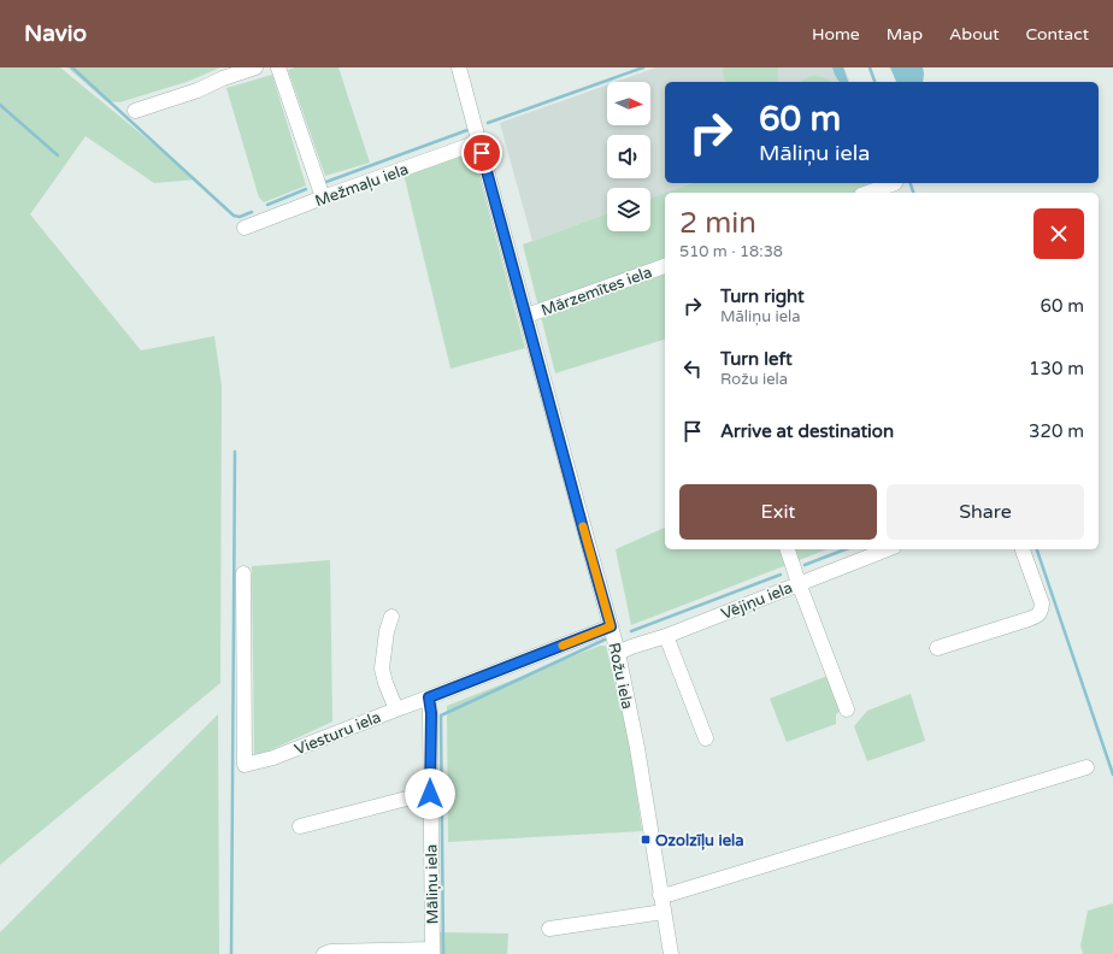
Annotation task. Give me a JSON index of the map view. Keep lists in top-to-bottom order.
{
  "streets": {
    "street": [
      "Mežmaļu iela",
      "Mārzemītes iela",
      "Vējiņu iela",
      "Rožu iela",
      "Viesturu iela",
      "Māliņu iela"
    ]
  },
  "crossings": [
    ["Mežmaļu iela", "Rožu iela"],
    ["Mārzemītes iela", "Rožu iela"],
    ["Vējiņu iela", "Rožu iela"],
    ["Viesturu iela", "Māliņu iela"]
  ],
  "places": {
    "transit": ["Ozolzīļu iela"]
  },
  "north": "right",
  "page": {
    "header": "Navio",
    "nav": [
      "Home",
      "Map",
      "About",
      "Contact"
    ],
    "turn": ["60 m", "Māliņu iela"],
    "heading": ["2 min", "510 m · 18:38"],
    "list": [
      {
        "name": "Turn right",
        "note": "Māliņu iela",
        "value": "60 m"
      },
      {
        "name": "Turn left",
        "note": "Rožu iela",
        "value": "130 m"
      },
      {
        "name": "Arrive at destination",
        "value": "320 m"
      }
    ],
    "buttons": ["Exit", "Share"]
  }
}
